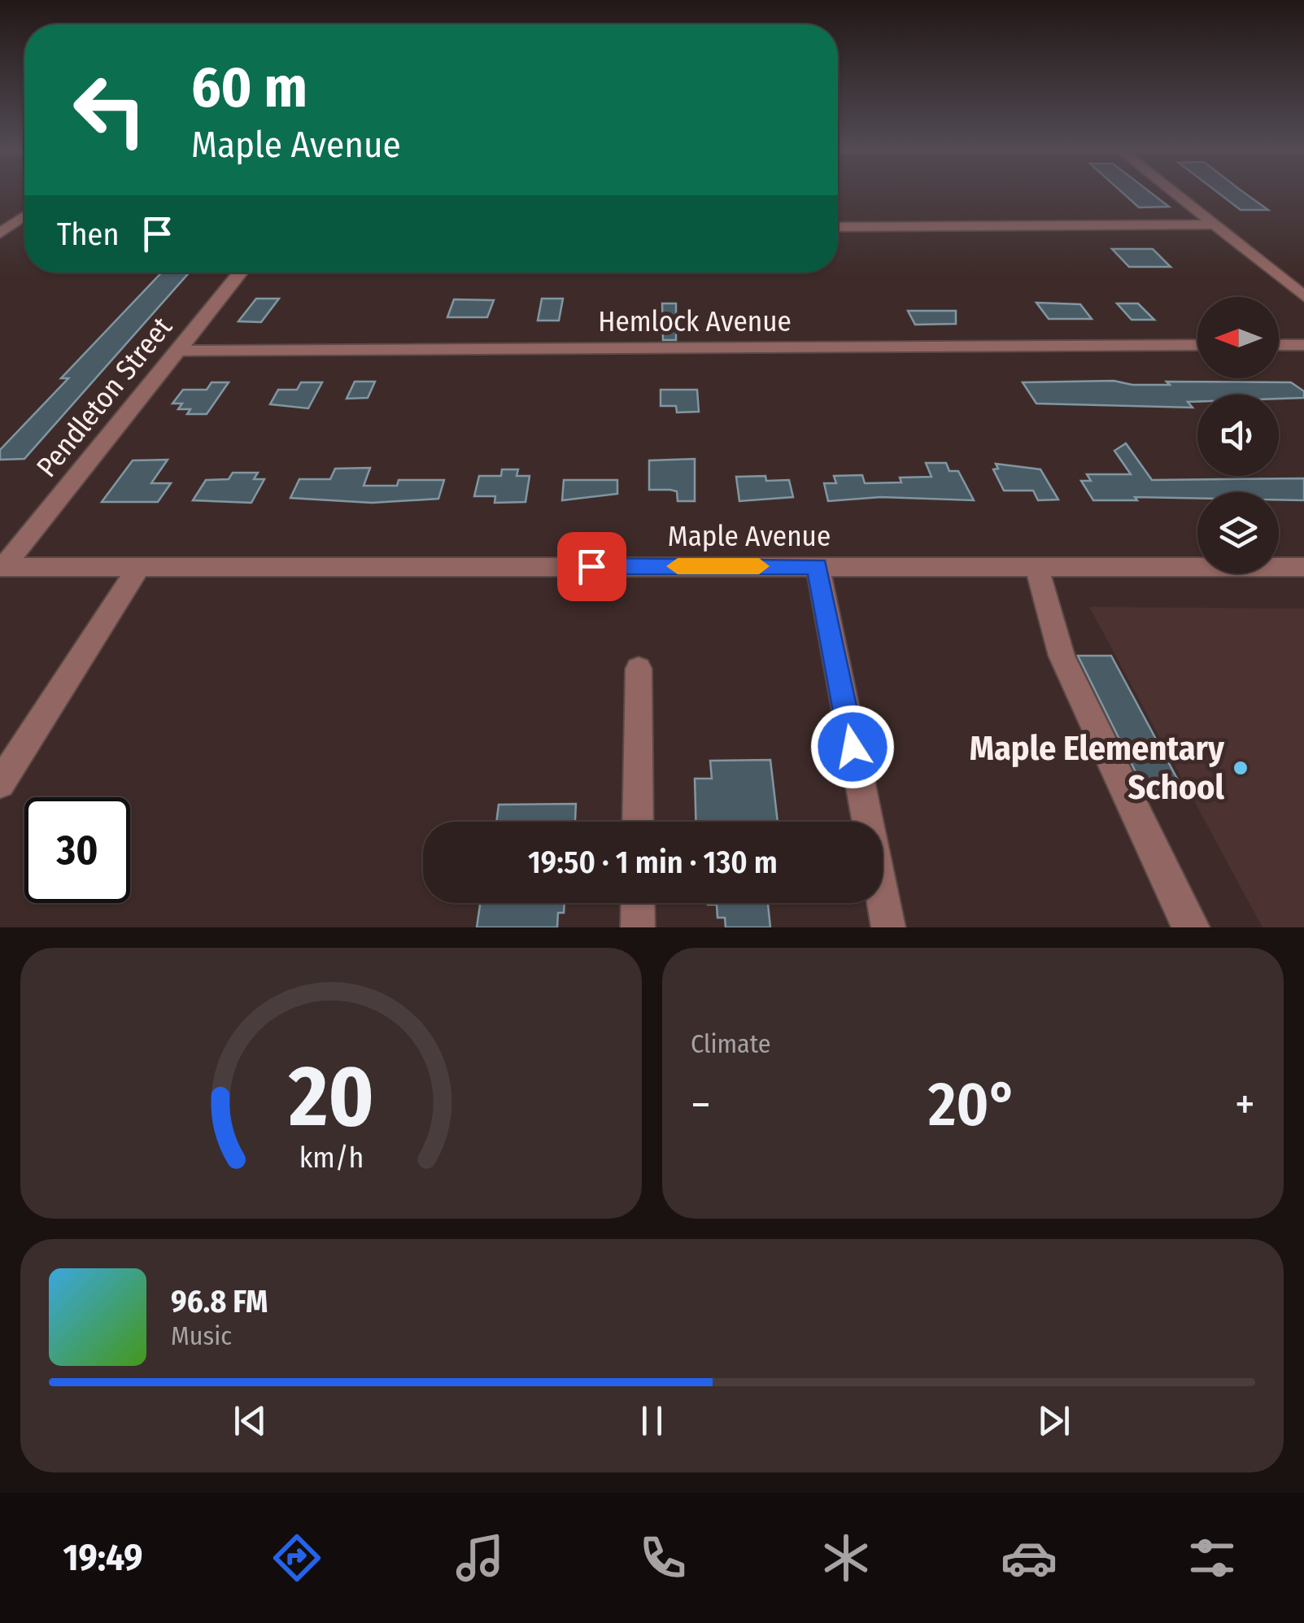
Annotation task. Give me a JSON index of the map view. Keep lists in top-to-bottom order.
{
  "streets": {
    "street": ["Hemlock Avenue", "Pendleton Street", "Maple Avenue"]
  },
  "crossings": [
    ["Hemlock Avenue", "Pendleton Street"],
    ["Pendleton Street", "Maple Avenue"]
  ],
  "places": ["Maple Elementary School"],
  "north": "left",
  "page": {
    "turn": ["60 m", "Maple Avenue"],
    "then": "Then",
    "limit": "30",
    "trip": "19:50 · 1 min · 130 m",
    "tile": "Climate",
    "heat": ["−", "20°", "+"],
    "song": ["96.8 FM", "Music"],
    "tabs": "19:49",
    "gauge": ["20", "km/h"]
  }
}
